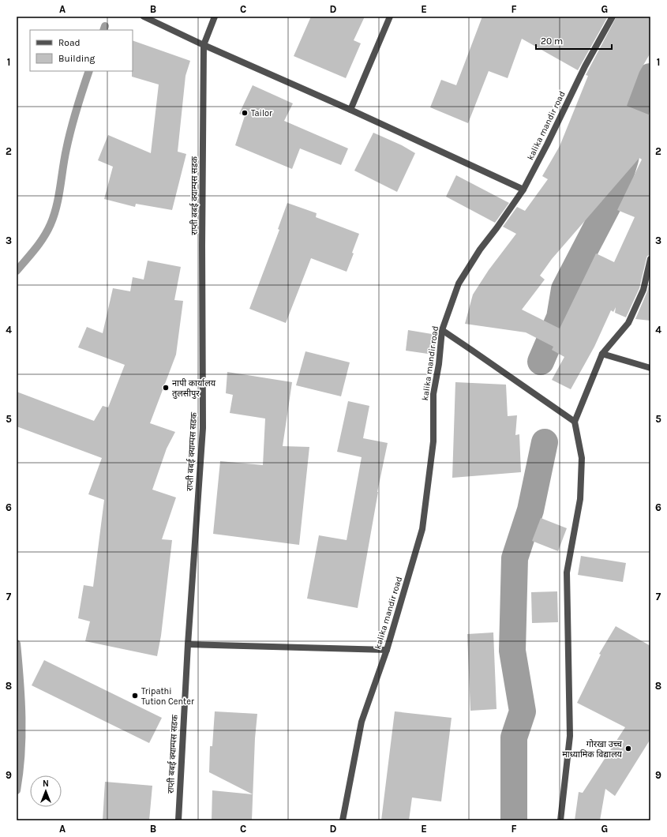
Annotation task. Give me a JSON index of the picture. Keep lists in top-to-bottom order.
{
  "streets": {
    "street": ["kalika mandir road", "राप्ती बबई क्याम्पस सडक"]
  },
  "places": [
    "Tailor",
    "नापी कार्यालय तुलसीपुर",
    "Tripathi Tution Center",
    "गोरखा उच्च माध्यामिक विद्यालय"
  ],
  "legend": ["Road", "Building"],
  "scale_bar": "20 m",
  "north": "top",
  "grid": {
    "columns": [
      "A",
      "B",
      "C",
      "D",
      "E",
      "F",
      "G"
    ],
    "rows": [
      "1",
      "2",
      "3",
      "4",
      "5",
      "6",
      "7",
      "8",
      "9"
    ]
  }
}
